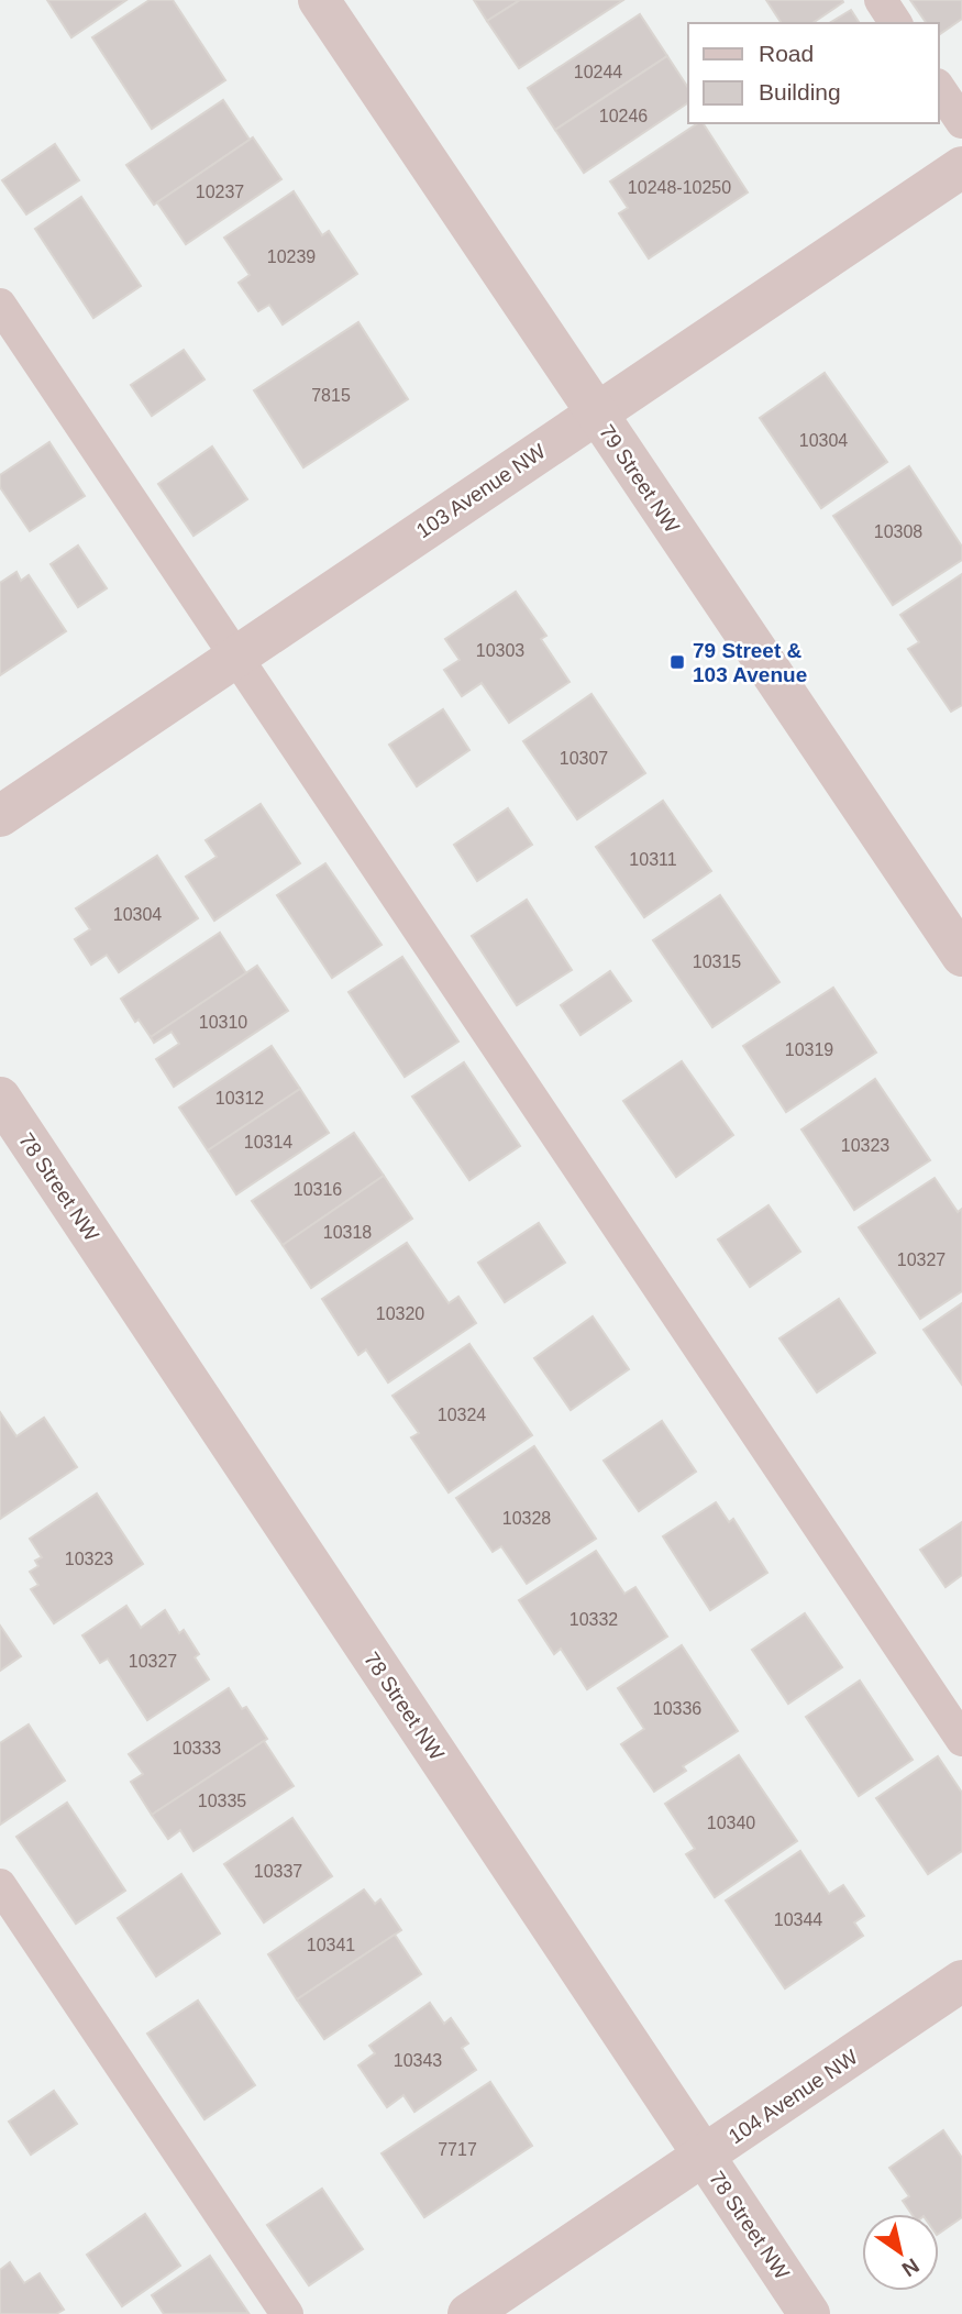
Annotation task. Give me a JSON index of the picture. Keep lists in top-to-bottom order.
{
  "streets": {
    "street": [
      "79 Street NW",
      "103 Avenue NW",
      "78 Street NW",
      "104 Avenue NW"
    ]
  },
  "crossings": [
    ["79 Street NW", "103 Avenue NW"],
    ["78 Street NW", "104 Avenue NW"]
  ],
  "places": {
    "transit": ["79 Street & 103 Avenue"]
  },
  "house_numbers": [
    "10244",
    "10246",
    "10248-10250",
    "10237",
    "10239",
    "7815",
    "10304",
    "10308",
    "10303",
    "10307",
    "10311",
    "10304",
    "10315",
    "10310",
    "10319",
    "10312",
    "10314",
    "10323",
    "10316",
    "10318",
    "10327",
    "10320",
    "10324",
    "10328",
    "10323",
    "10332",
    "10327",
    "10336",
    "10333",
    "10335",
    "10340",
    "10337",
    "10344",
    "10341",
    "10343",
    "7717"
  ],
  "legend": ["Road", "Building"],
  "north": "bottom right"
}
